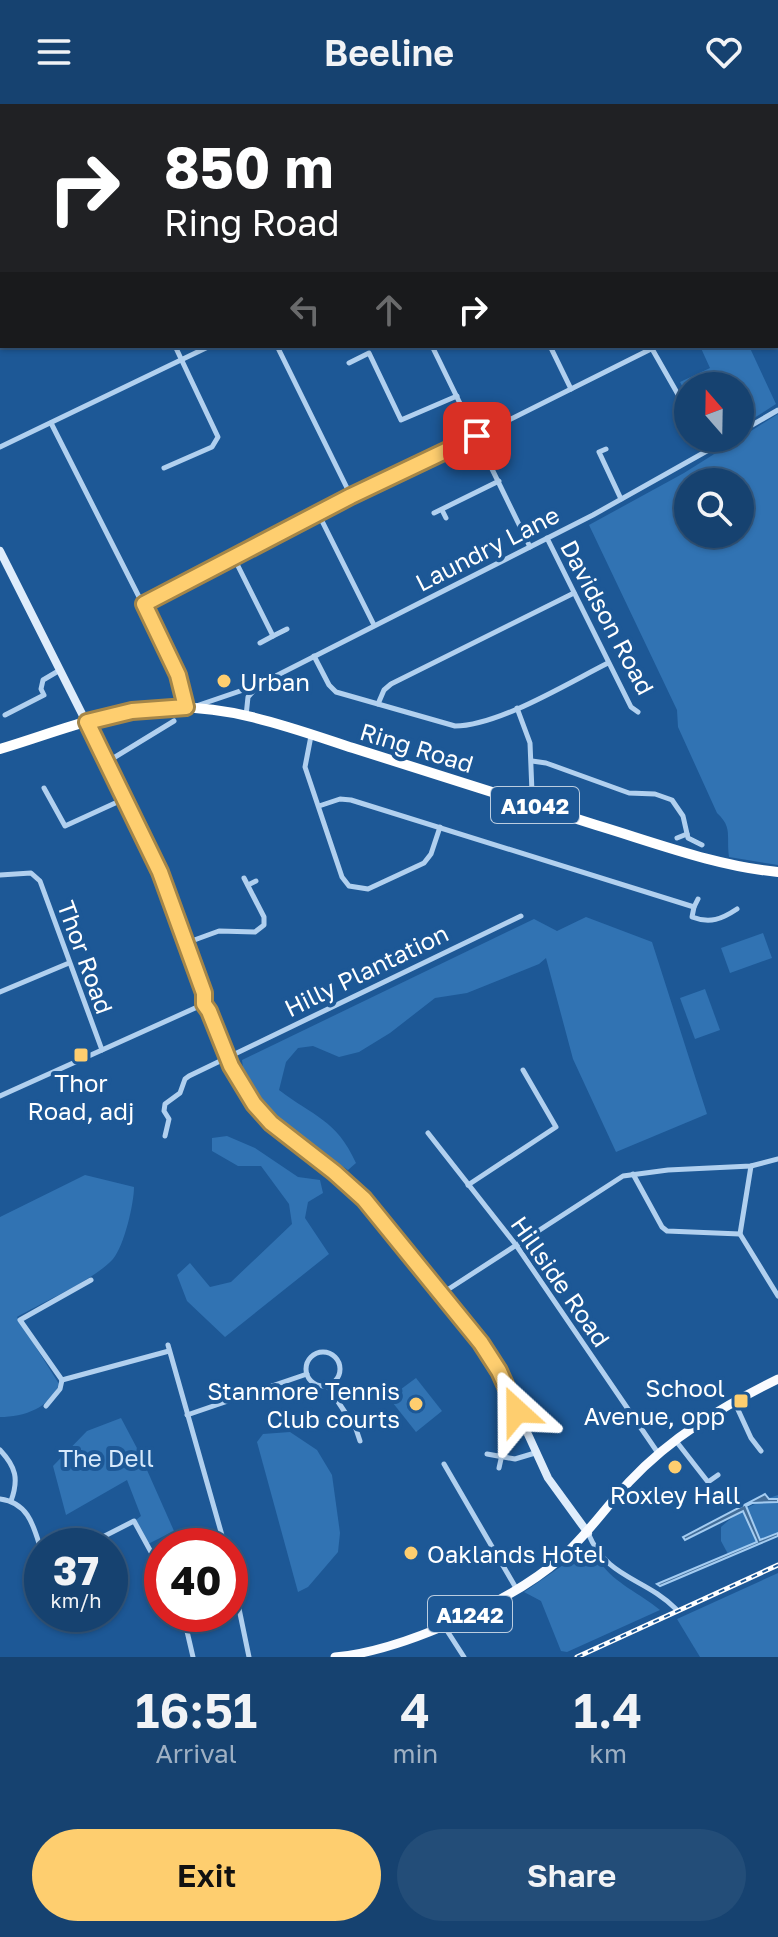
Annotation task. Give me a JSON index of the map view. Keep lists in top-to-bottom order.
{
  "streets": {
    "highway": ["Ring Road", "A1042"],
    "main road": ["A1242"],
    "street": [
      "Laundry Lane",
      "Davidson Road",
      "Thor Road",
      "Hilly Plantation",
      "Hillside Road"
    ]
  },
  "crossings": [
    ["Laundry Lane", "Davidson Road"],
    ["Laundry Lane", "Ring Road"],
    ["Ring Road", "A1042"],
    ["Hillside Road", "A1242"]
  ],
  "parks": ["The Dell"],
  "places": {
    "other": [
      "Urban",
      "Stanmore Tennis Club courts",
      "Roxley Hall",
      "Oaklands Hotel"
    ],
    "transit": ["Thor Road, adj", "School Avenue, opp"]
  },
  "north": "top",
  "page": {
    "header": "Beeline",
    "turn": ["850 m", "Ring Road"],
    "speed": "37 km/h",
    "limit": "40",
    "eta": [
      "16:51",
      "Arrival",
      "4",
      "min",
      "1.4",
      "km"
    ],
    "buttons": ["Exit", "Share"]
  }
}
